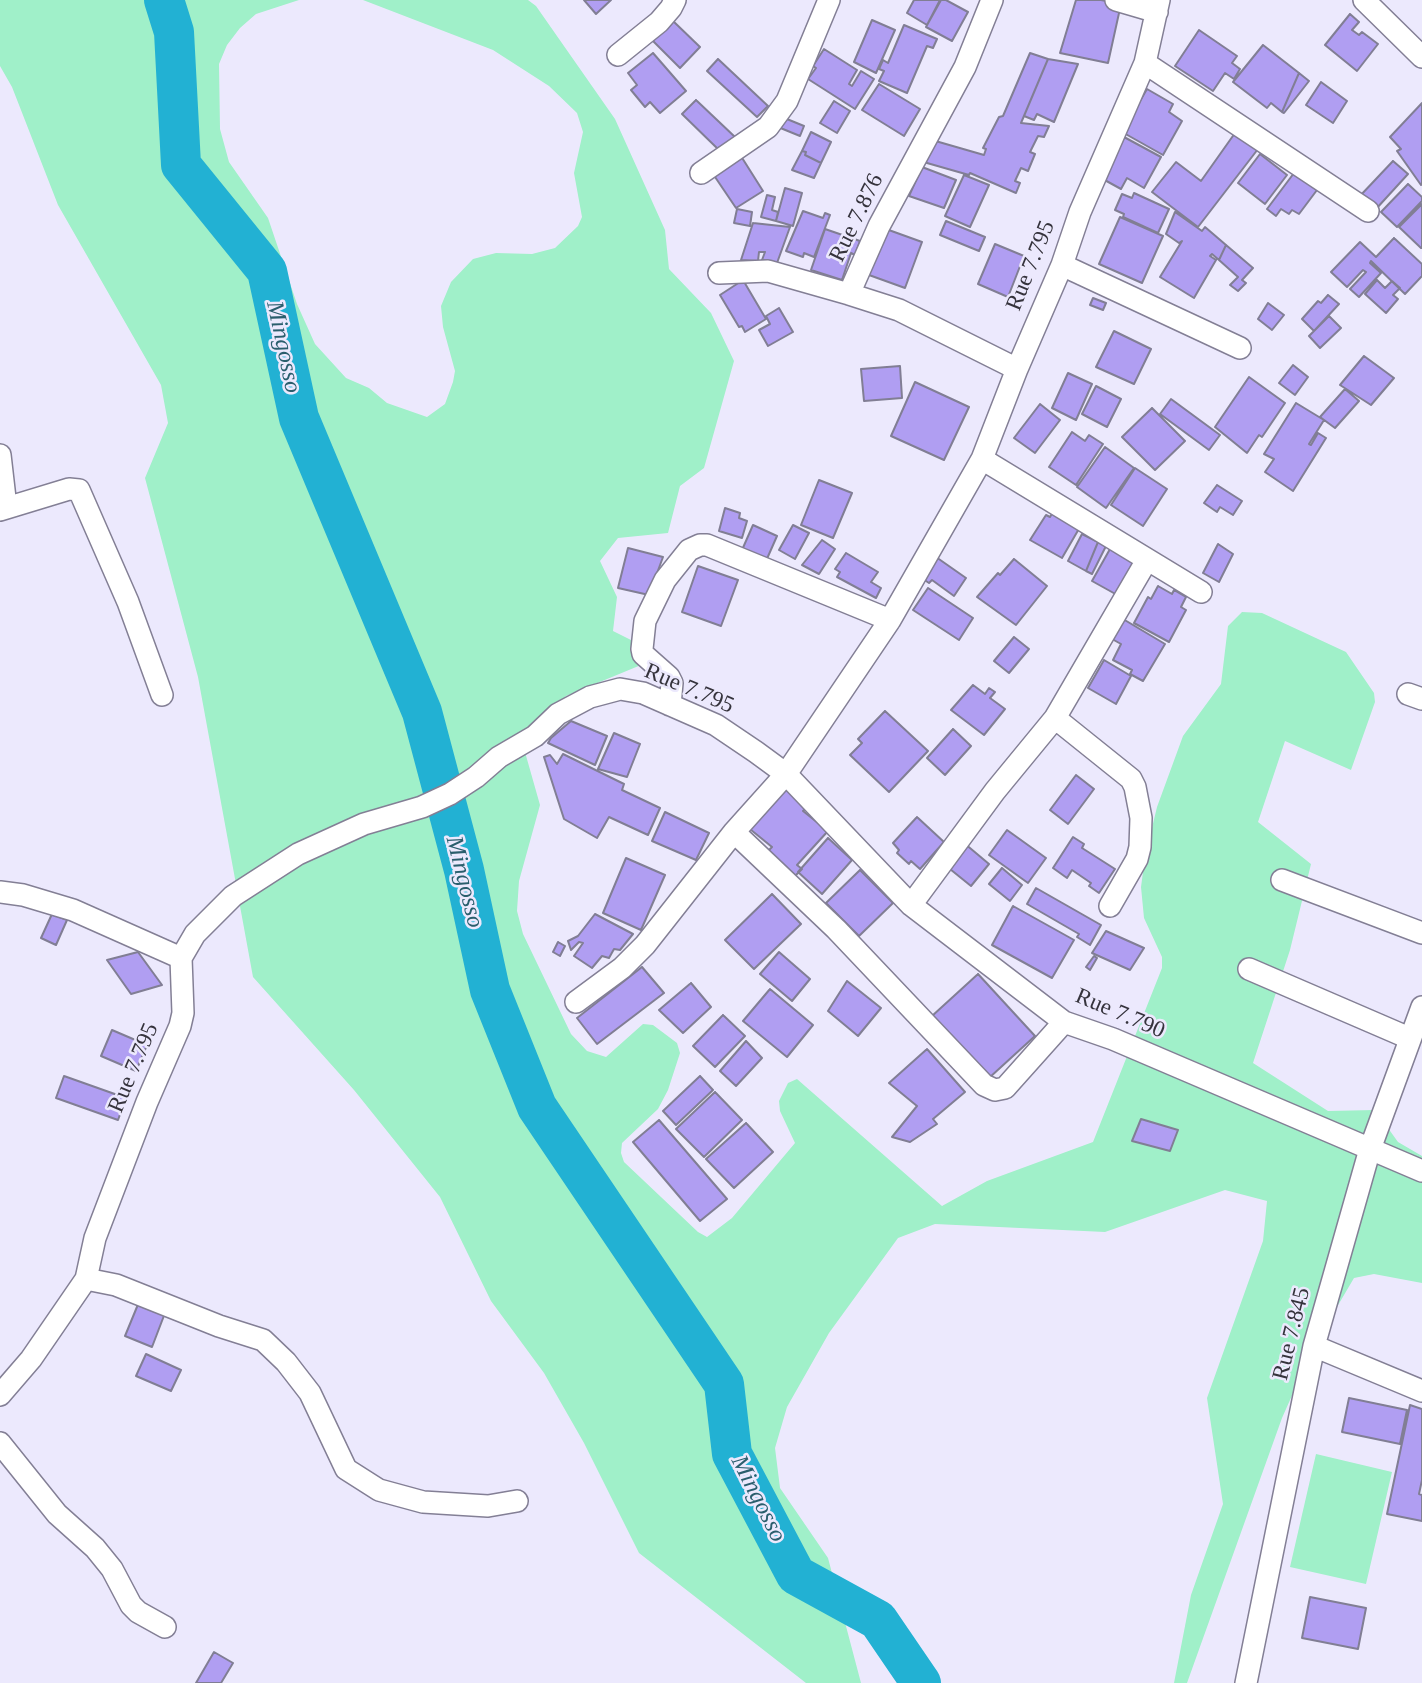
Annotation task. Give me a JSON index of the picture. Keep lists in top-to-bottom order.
{
  "streets": {
    "street": [
      "Rue 7.876",
      "Rue 7.795",
      "Rue 7.790",
      "Rue 7.845"
    ]
  },
  "crossings": [
    ["Rue 7.876", "Rue 7.795"],
    ["Rue 7.795", "Rue 7.790"],
    ["Rue 7.790", "Rue 7.845"]
  ],
  "water": ["Mingosso"]
}
